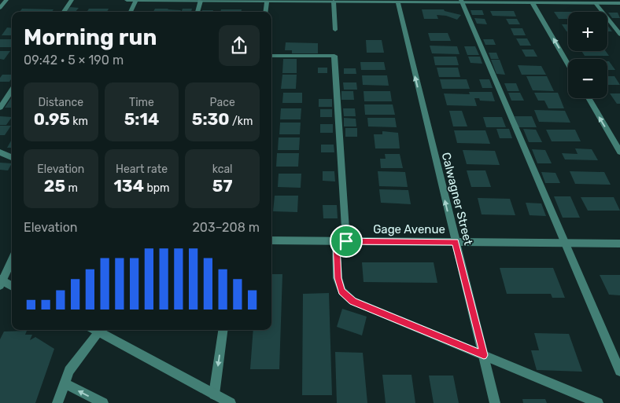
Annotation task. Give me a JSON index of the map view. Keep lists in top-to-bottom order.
{
  "streets": {
    "street": ["Calwagner Street", "Gage Avenue"]
  },
  "crossings": [
    ["Calwagner Street", "Gage Avenue"]
  ],
  "one_way": ["Calwagner Street"],
  "page": {
    "map_buttons": ["+", "−"],
    "heading": ["Morning run", "09:42 · 5 × 190 m"],
    "stats": [
      ["Distance", "0.95 km"],
      ["Time", "5:14"],
      ["Pace", "5:30 /km"],
      ["Elevation", "25 m"],
      ["Heart rate", "134 bpm"],
      ["kcal", "57"]
    ],
    "chart": ["Elevation", "203–208 m"]
  }
}
